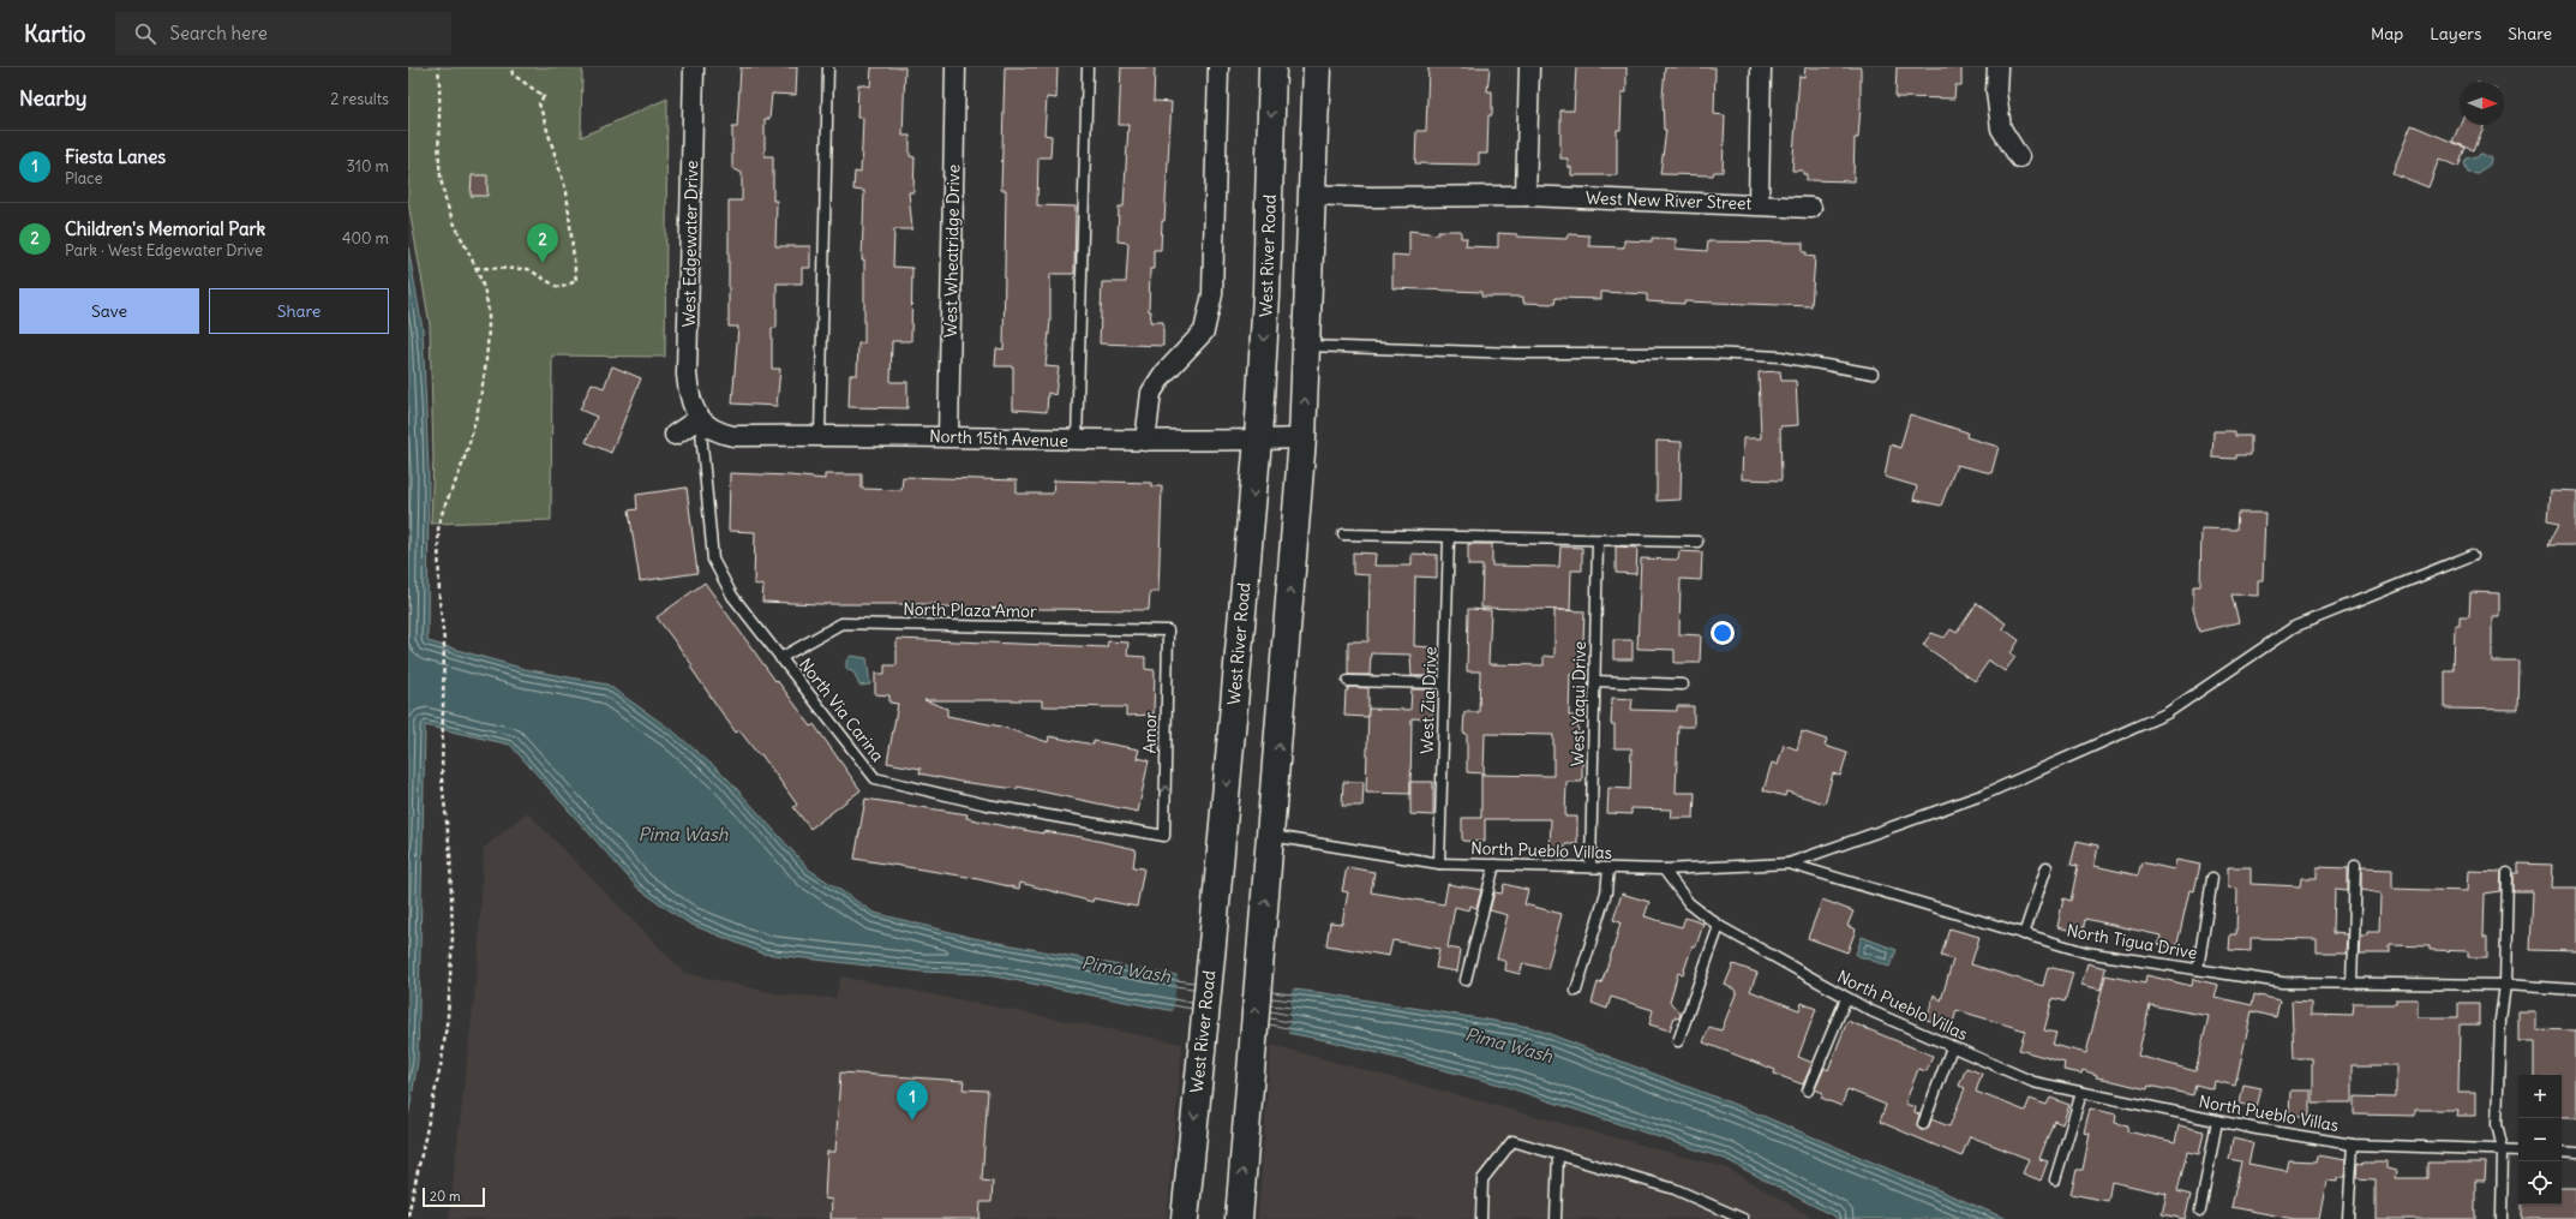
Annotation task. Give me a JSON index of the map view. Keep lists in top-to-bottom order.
{
  "streets": {
    "main road": ["West River Road"],
    "street": [
      "West New River Street",
      "West Edgewater Drive",
      "West Wheatridge Drive",
      "North 15th Avenue"
    ],
    "lane": [
      "North Plaza Amor",
      "West Zia Drive",
      "West Yaqui Drive",
      "North Via Carina",
      "Amor",
      "North Pueblo Villas",
      "North Tigua Drive"
    ]
  },
  "crossings": [
    ["West Edgewater Drive", "North 15th Avenue"],
    ["West Edgewater Drive", "North Via Carina"],
    ["West Wheatridge Drive", "North 15th Avenue"],
    ["West River Road", "North 15th Avenue"],
    ["North 15th Avenue", "North Via Carina"],
    ["North Plaza Amor", "North Via Carina"],
    ["North Plaza Amor", "Amor"],
    ["West Zia Drive", "North Pueblo Villas"],
    ["West Yaqui Drive", "North Pueblo Villas"],
    ["North Via Carina", "Amor"],
    ["North Pueblo Villas", "North Tigua Drive"]
  ],
  "one_way": ["Amor"],
  "water": ["Pima Wash"],
  "scale_bar": "20 m",
  "north": "right",
  "page": {
    "header": "Kartio",
    "search": "Search here",
    "nav": ["Map", "Layers", "Share"],
    "heading": ["Nearby", "2 results"],
    "list": [
      {
        "mark": "1",
        "name": "Fiesta Lanes",
        "note": "Place",
        "value": "310 m"
      },
      {
        "mark": "2",
        "name": "Children's Memorial Park",
        "note": "Park · West Edgewater Drive",
        "value": "400 m"
      }
    ],
    "pins": ["2", "1"],
    "buttons": ["Save", "Share"],
    "map_buttons": ["+", "−"],
    "scale": "20 m"
  }
}
